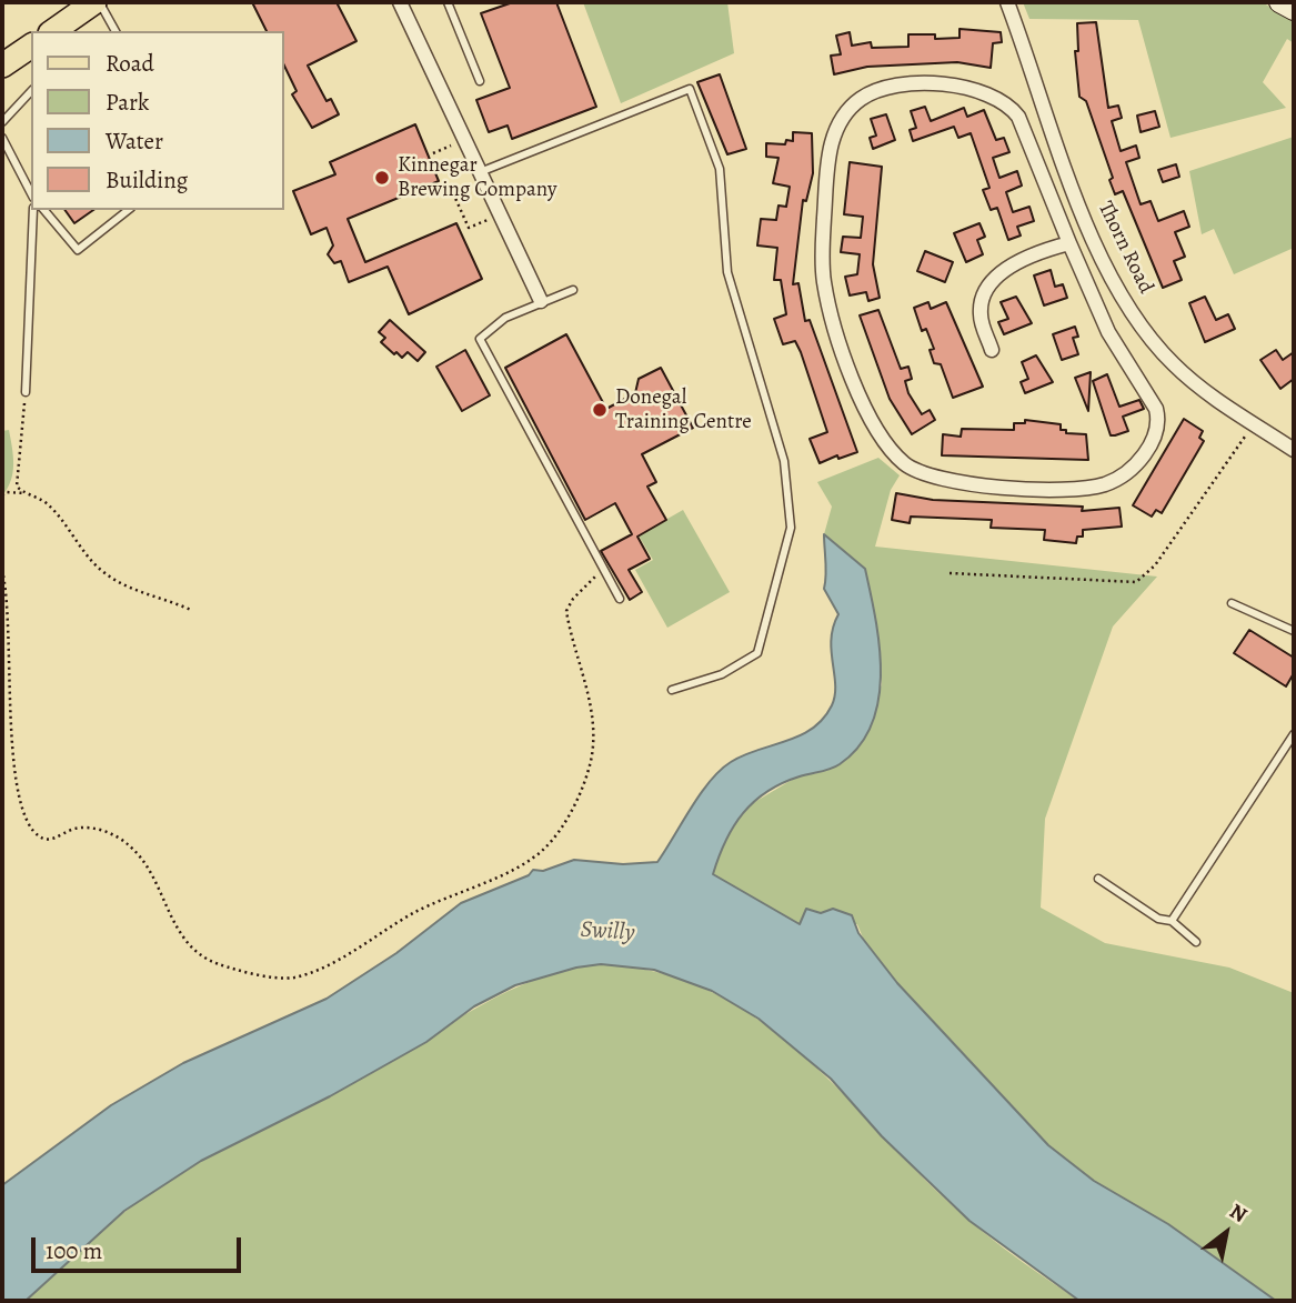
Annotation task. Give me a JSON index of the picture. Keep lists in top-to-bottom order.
{
  "streets": {
    "street": ["Thorn Road"]
  },
  "water": ["Swilly"],
  "places": ["Kinnegar Brewing Company", "Donegal Training Centre"],
  "legend": [
    "Road",
    "Park",
    "Water",
    "Building"
  ],
  "scale_bar": "100 m",
  "north": "top right"
}
